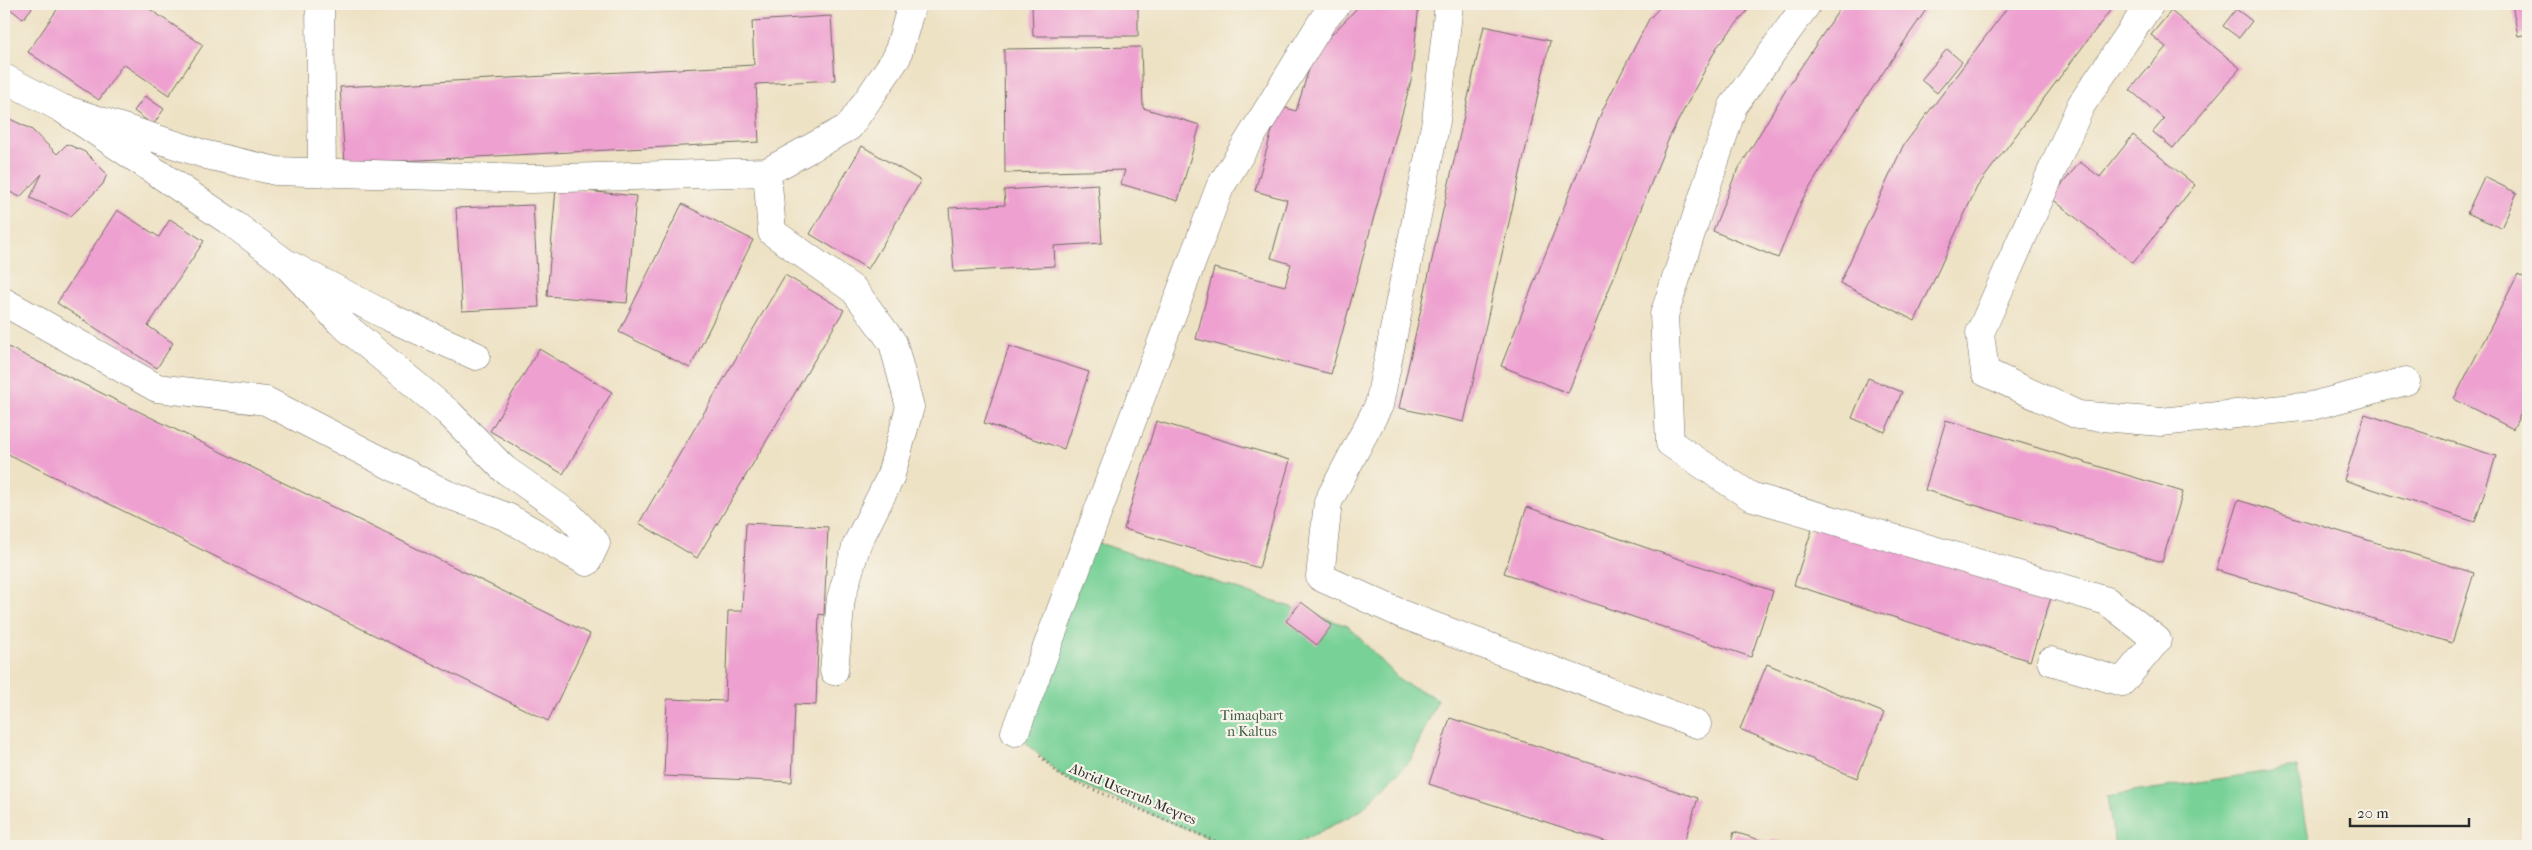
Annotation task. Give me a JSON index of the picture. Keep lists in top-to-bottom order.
{
  "streets": {
    "path": ["Abrid Uxerrub Meɣres"]
  },
  "parks": ["Timaqbart n Kaltus"],
  "scale_bar": "20 m"
}
